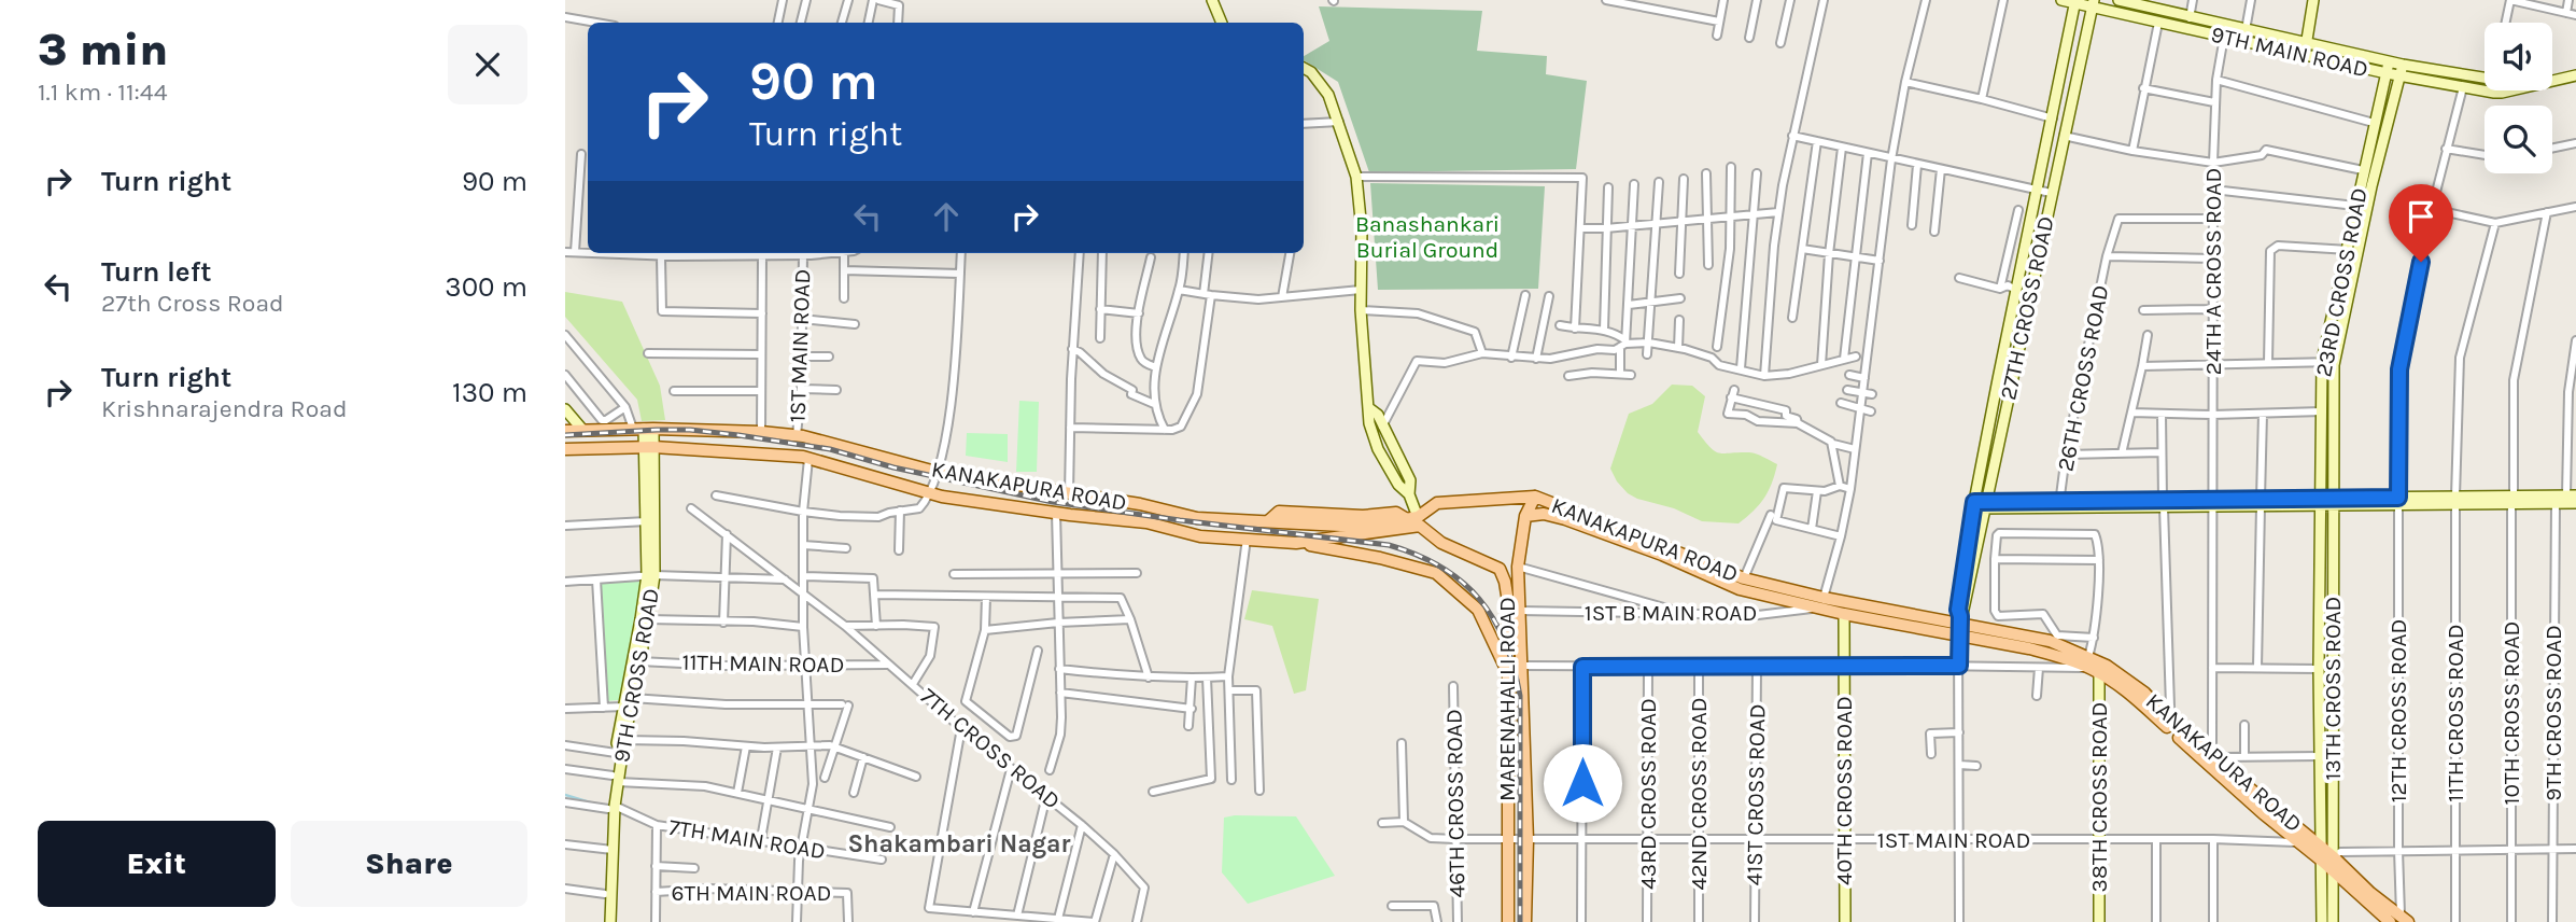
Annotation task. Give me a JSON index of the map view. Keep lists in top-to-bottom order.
{
  "streets": {
    "main road": [
      "9TH MAIN ROAD",
      "23RD CROSS ROAD",
      "27TH CROSS ROAD",
      "KANAKAPURA ROAD",
      "9TH CROSS ROAD",
      "13TH CROSS ROAD",
      "MARENAHALLI ROAD",
      "40TH CROSS ROAD",
      "38TH CROSS ROAD"
    ],
    "street": [
      "24TH A CROSS ROAD",
      "1ST MAIN ROAD",
      "26TH CROSS ROAD",
      "1ST B MAIN ROAD",
      "11TH MAIN ROAD",
      "12TH CROSS ROAD",
      "11TH CROSS ROAD",
      "10TH CROSS ROAD",
      "7TH CROSS ROAD",
      "43RD CROSS ROAD",
      "42ND CROSS ROAD",
      "41ST CROSS ROAD",
      "46TH CROSS ROAD",
      "7TH MAIN ROAD",
      "6TH MAIN ROAD"
    ]
  },
  "crossings": [
    ["9TH MAIN ROAD", "24TH A CROSS ROAD"],
    ["9TH MAIN ROAD", "23RD CROSS ROAD"],
    ["9TH MAIN ROAD", "27TH CROSS ROAD"],
    ["9TH MAIN ROAD", "12TH CROSS ROAD"],
    ["24TH A CROSS ROAD", "26TH CROSS ROAD"],
    ["24TH A CROSS ROAD", "KANAKAPURA ROAD"],
    ["23RD CROSS ROAD", "13TH CROSS ROAD"],
    ["27TH CROSS ROAD", "KANAKAPURA ROAD"],
    ["1ST MAIN ROAD", "KANAKAPURA ROAD"],
    ["1ST MAIN ROAD", "MARENAHALLI ROAD"],
    ["1ST MAIN ROAD", "40TH CROSS ROAD"],
    ["1ST MAIN ROAD", "43RD CROSS ROAD"],
    ["1ST MAIN ROAD", "42ND CROSS ROAD"],
    ["1ST MAIN ROAD", "41ST CROSS ROAD"],
    ["1ST MAIN ROAD", "38TH CROSS ROAD"],
    ["1ST MAIN ROAD", "46TH CROSS ROAD"],
    ["KANAKAPURA ROAD", "1ST B MAIN ROAD"],
    ["KANAKAPURA ROAD", "9TH CROSS ROAD"],
    ["KANAKAPURA ROAD", "13TH CROSS ROAD"],
    ["KANAKAPURA ROAD", "MARENAHALLI ROAD"],
    ["KANAKAPURA ROAD", "12TH CROSS ROAD"],
    ["KANAKAPURA ROAD", "40TH CROSS ROAD"],
    ["KANAKAPURA ROAD", "38TH CROSS ROAD"],
    ["1ST B MAIN ROAD", "MARENAHALLI ROAD"],
    ["11TH MAIN ROAD", "9TH CROSS ROAD"],
    ["11TH MAIN ROAD", "7TH CROSS ROAD"],
    ["9TH CROSS ROAD", "7TH MAIN ROAD"]
  ],
  "districts": ["Shakambari Nagar"],
  "parks": ["Banashankari Burial Ground"],
  "page": {
    "heading": ["3 min", "1.1 km · 11:44"],
    "turn": ["90 m", "Turn right"],
    "list": [
      {
        "name": "Turn right",
        "value": "90 m"
      },
      {
        "name": "Turn left",
        "note": "27th Cross Road",
        "value": "300 m"
      },
      {
        "name": "Turn right",
        "note": "Krishnarajendra Road",
        "value": "130 m"
      }
    ],
    "buttons": ["Exit", "Share"]
  }
}
